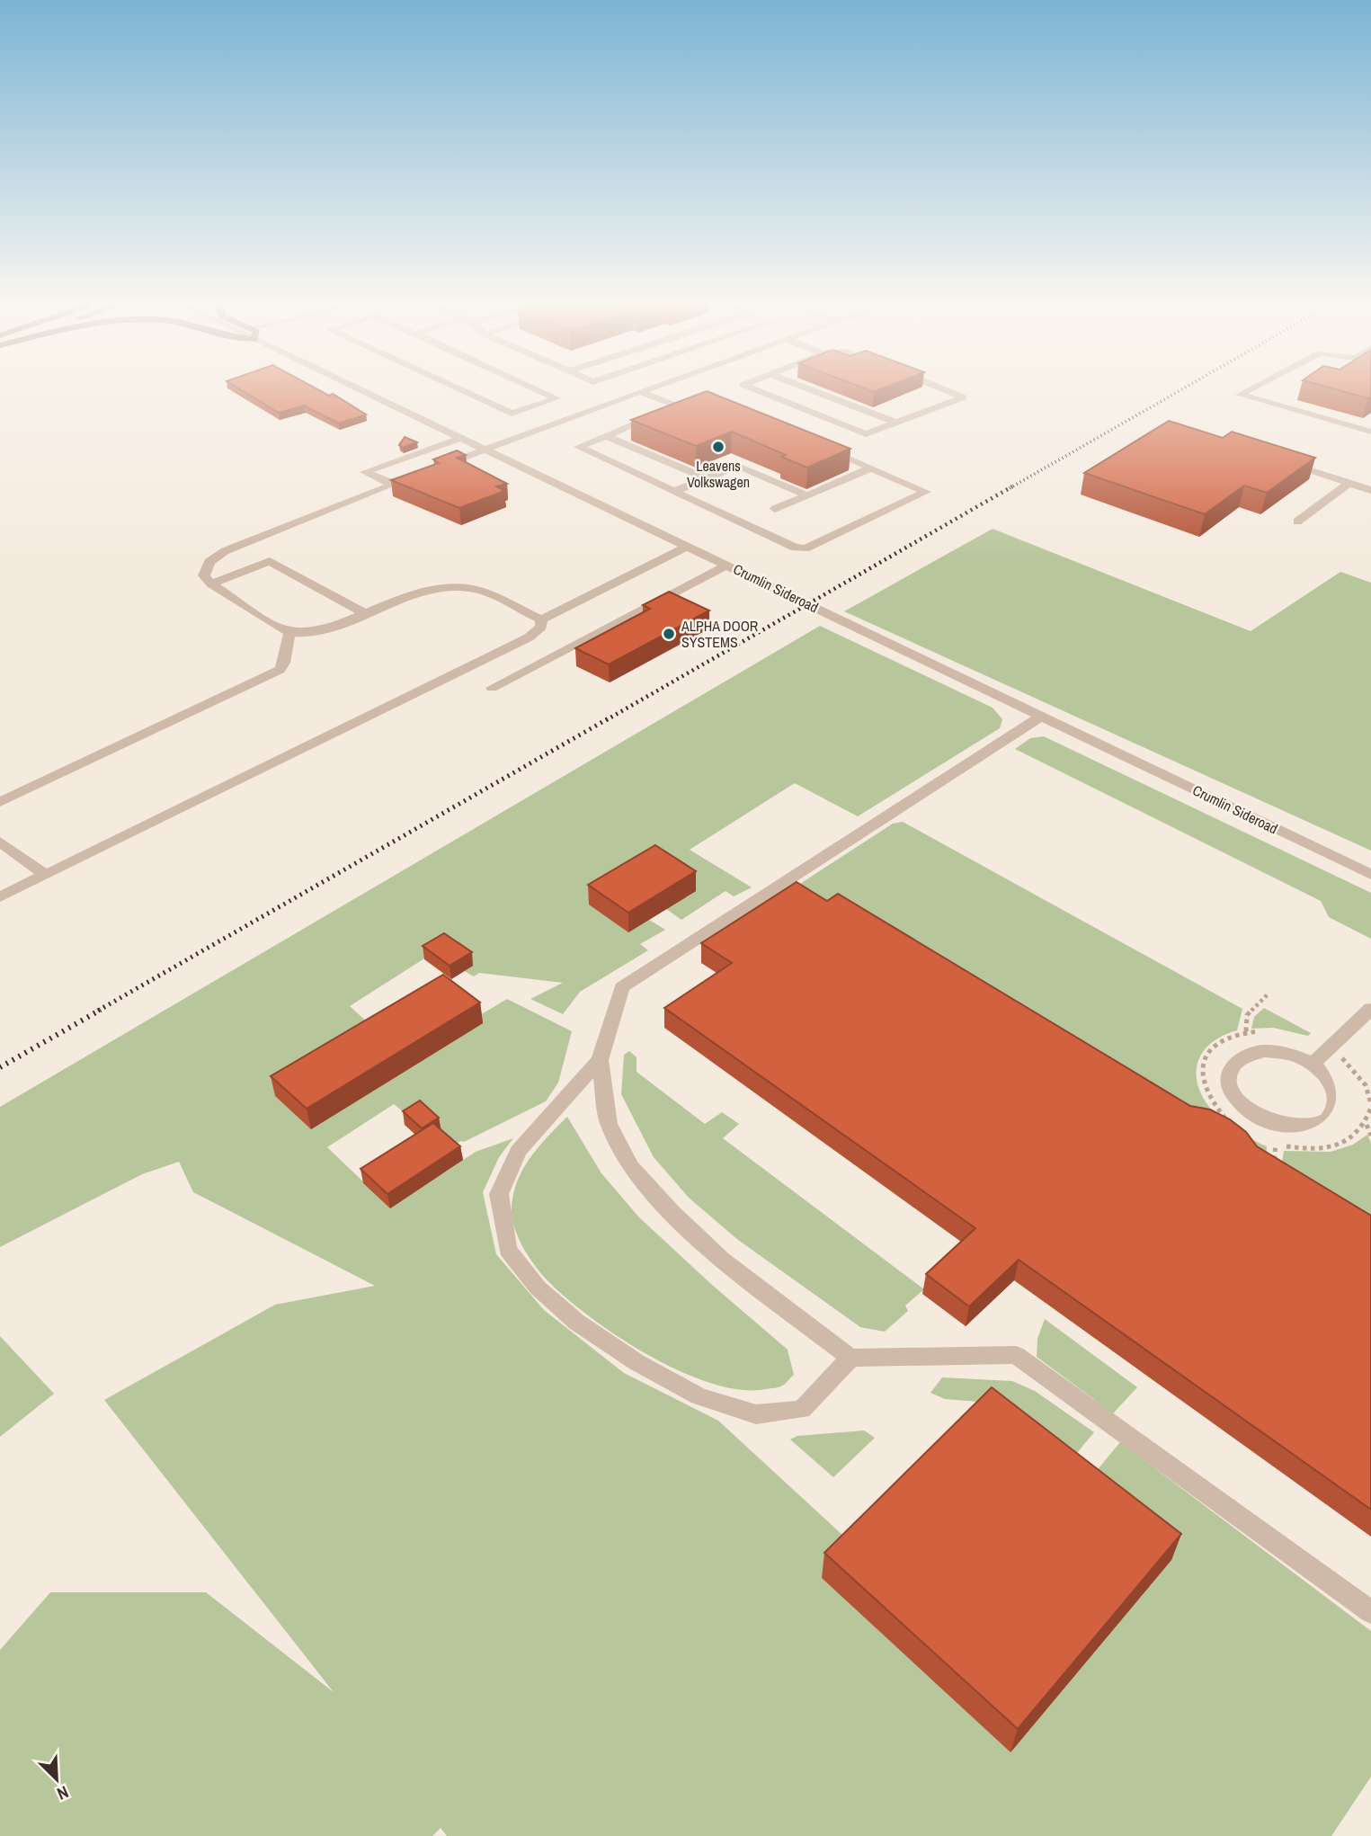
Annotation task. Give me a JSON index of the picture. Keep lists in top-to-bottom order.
{
  "streets": {
    "street": ["Crumlin Sideroad"]
  },
  "places": ["Leavens Volkswagen", "ALPHA DOOR SYSTEMS"],
  "north": "bottom right"
}
